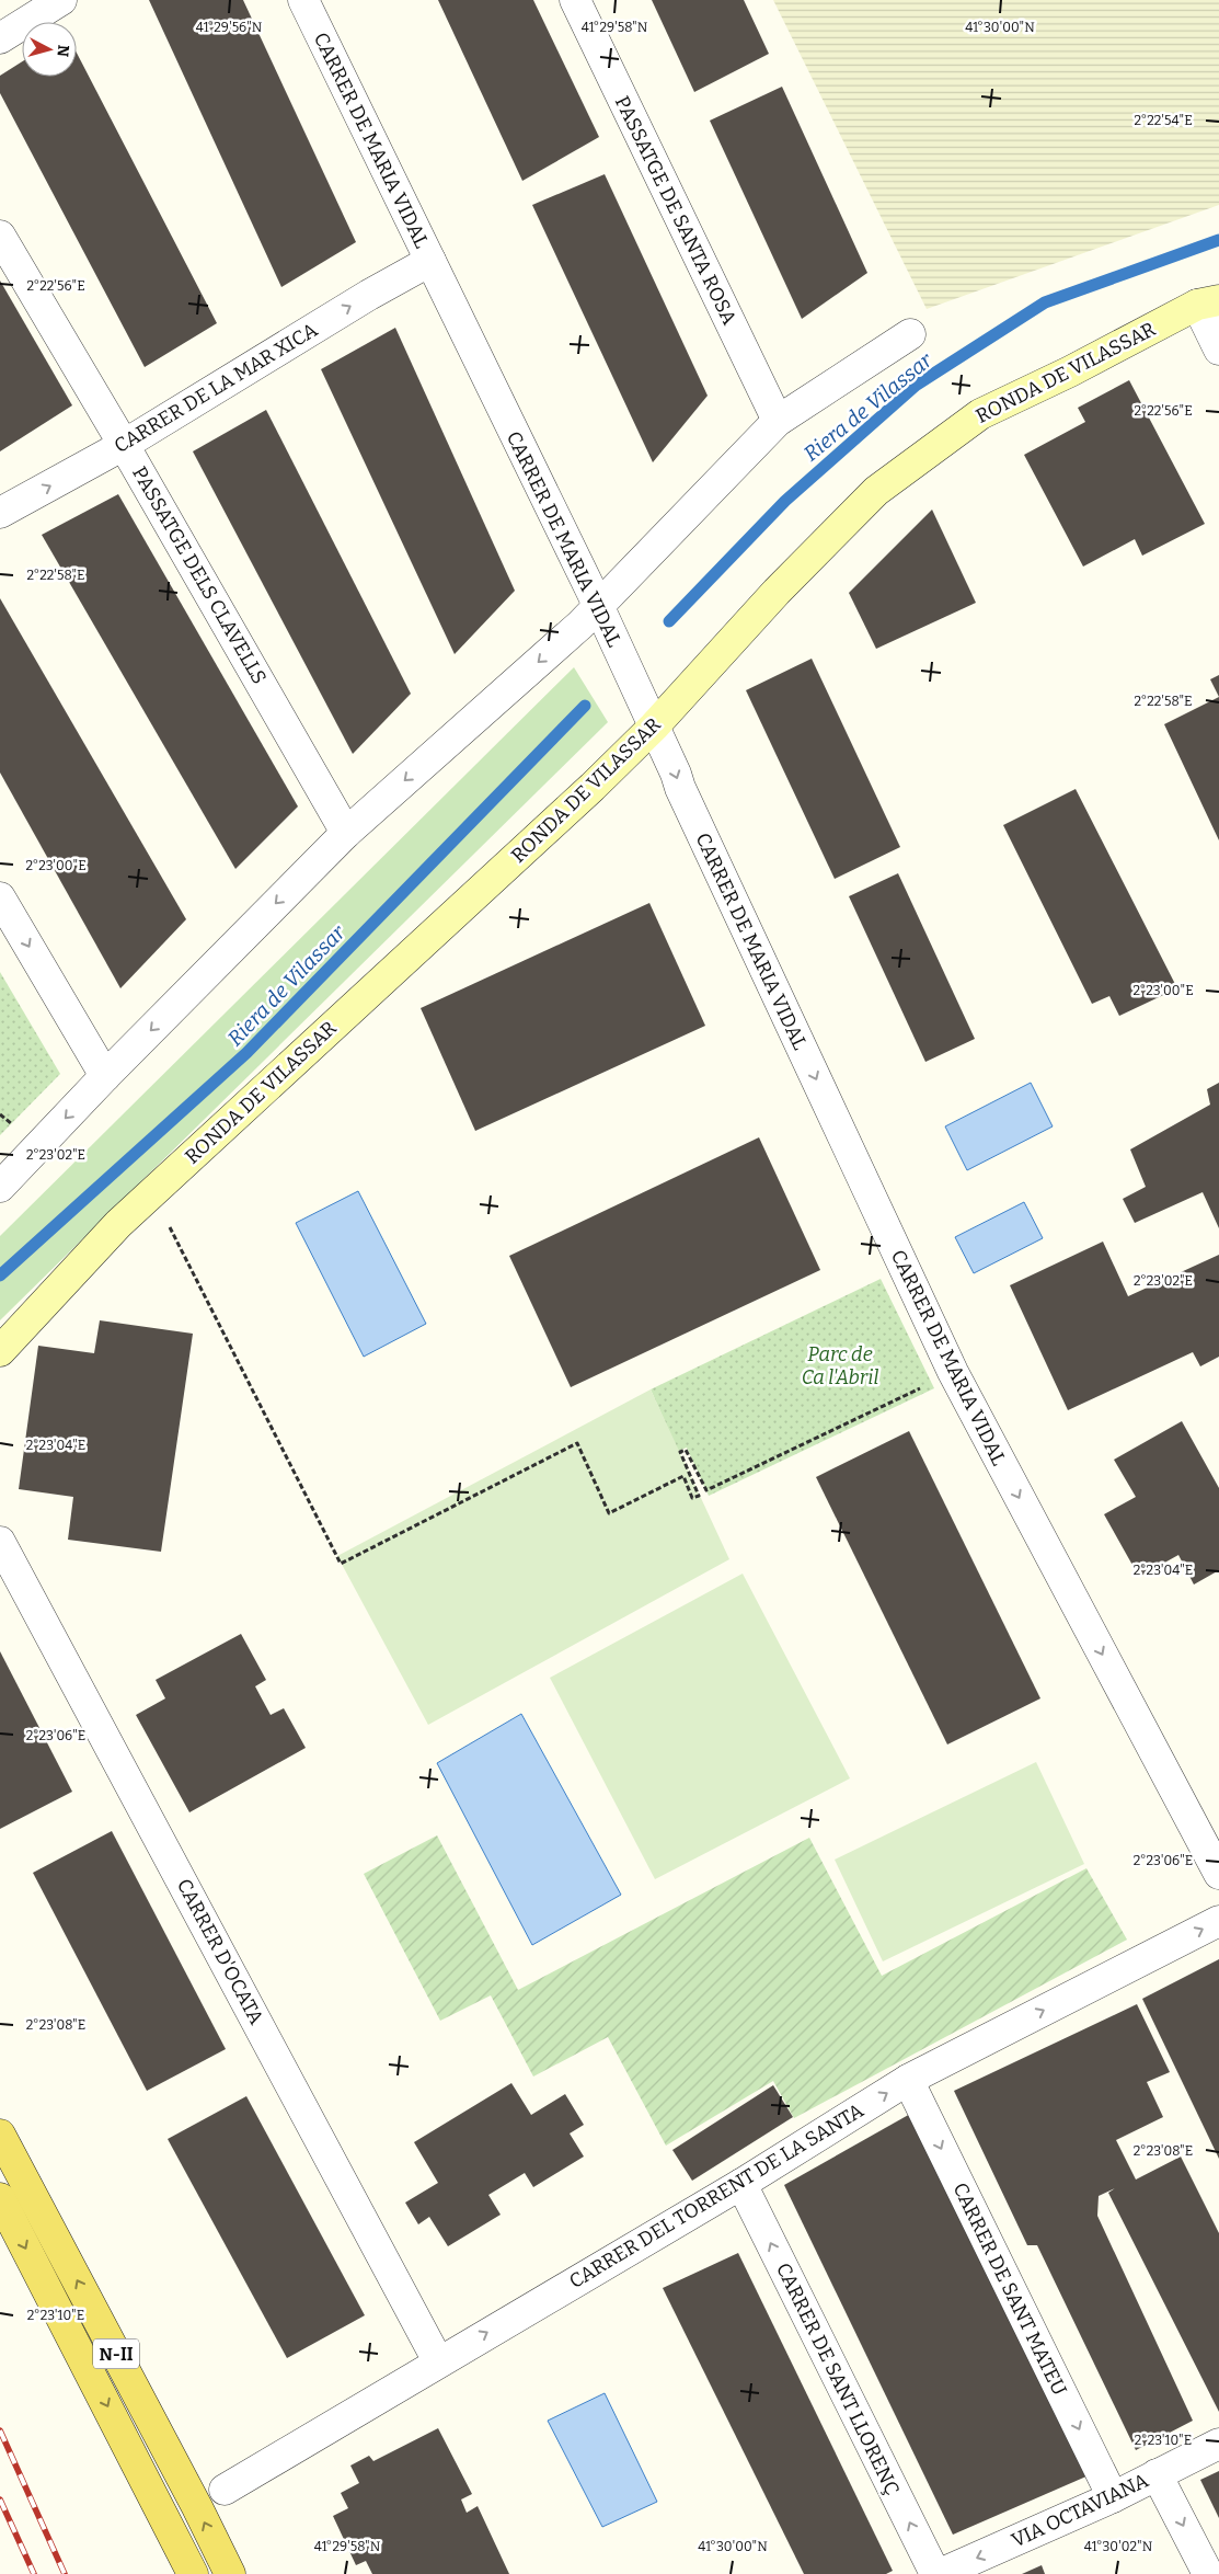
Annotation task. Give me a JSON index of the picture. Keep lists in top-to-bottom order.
{
  "streets": {
    "main road": ["N-II"],
    "street": [
      "CARRER DE MARIA VIDAL",
      "PASSATGE DE SANTA ROSA",
      "RONDA DE VILASSAR",
      "CARRER DE LA MAR XICA",
      "PASSATGE DELS CLAVELLS",
      "CARRER D'OCATA",
      "CARRER DEL TORRENT DE LA SANTA",
      "CARRER DE SANT MATEU",
      "CARRER DE SANT LLORENÇ",
      "VIA OCTAVIANA"
    ]
  },
  "crossings": [
    ["CARRER DE MARIA VIDAL", "RONDA DE VILASSAR"],
    ["CARRER DE MARIA VIDAL", "CARRER DE LA MAR XICA"],
    ["CARRER DE LA MAR XICA", "PASSATGE DELS CLAVELLS"],
    ["CARRER D'OCATA", "CARRER DEL TORRENT DE LA SANTA"],
    ["CARRER DEL TORRENT DE LA SANTA", "CARRER DE SANT MATEU"],
    ["CARRER DEL TORRENT DE LA SANTA", "CARRER DE SANT LLORENÇ"],
    ["CARRER DE SANT MATEU", "VIA OCTAVIANA"]
  ],
  "one_way": [
    "CARRER DE MARIA VIDAL",
    "CARRER DE LA MAR XICA",
    "CARRER DEL TORRENT DE LA SANTA",
    "CARRER DE SANT MATEU",
    "CARRER DE SANT LLORENÇ",
    "VIA OCTAVIANA"
  ],
  "water": ["Riera de Vilassar"],
  "parks": ["Parc de Ca l'Abril"],
  "north": "right",
  "coordinates": [
    "41°29'56\"N",
    "41°29'58\"N",
    "41°30'00\"N",
    "2°22'54\"E",
    "2°22'56\"E",
    "2°22'58\"E",
    "2°23'00\"E",
    "2°23'02\"E",
    "2°23'04\"E",
    "2°23'06\"E",
    "2°23'08\"E",
    "2°23'10\"E",
    "41°30'02\"N"
  ]
}
